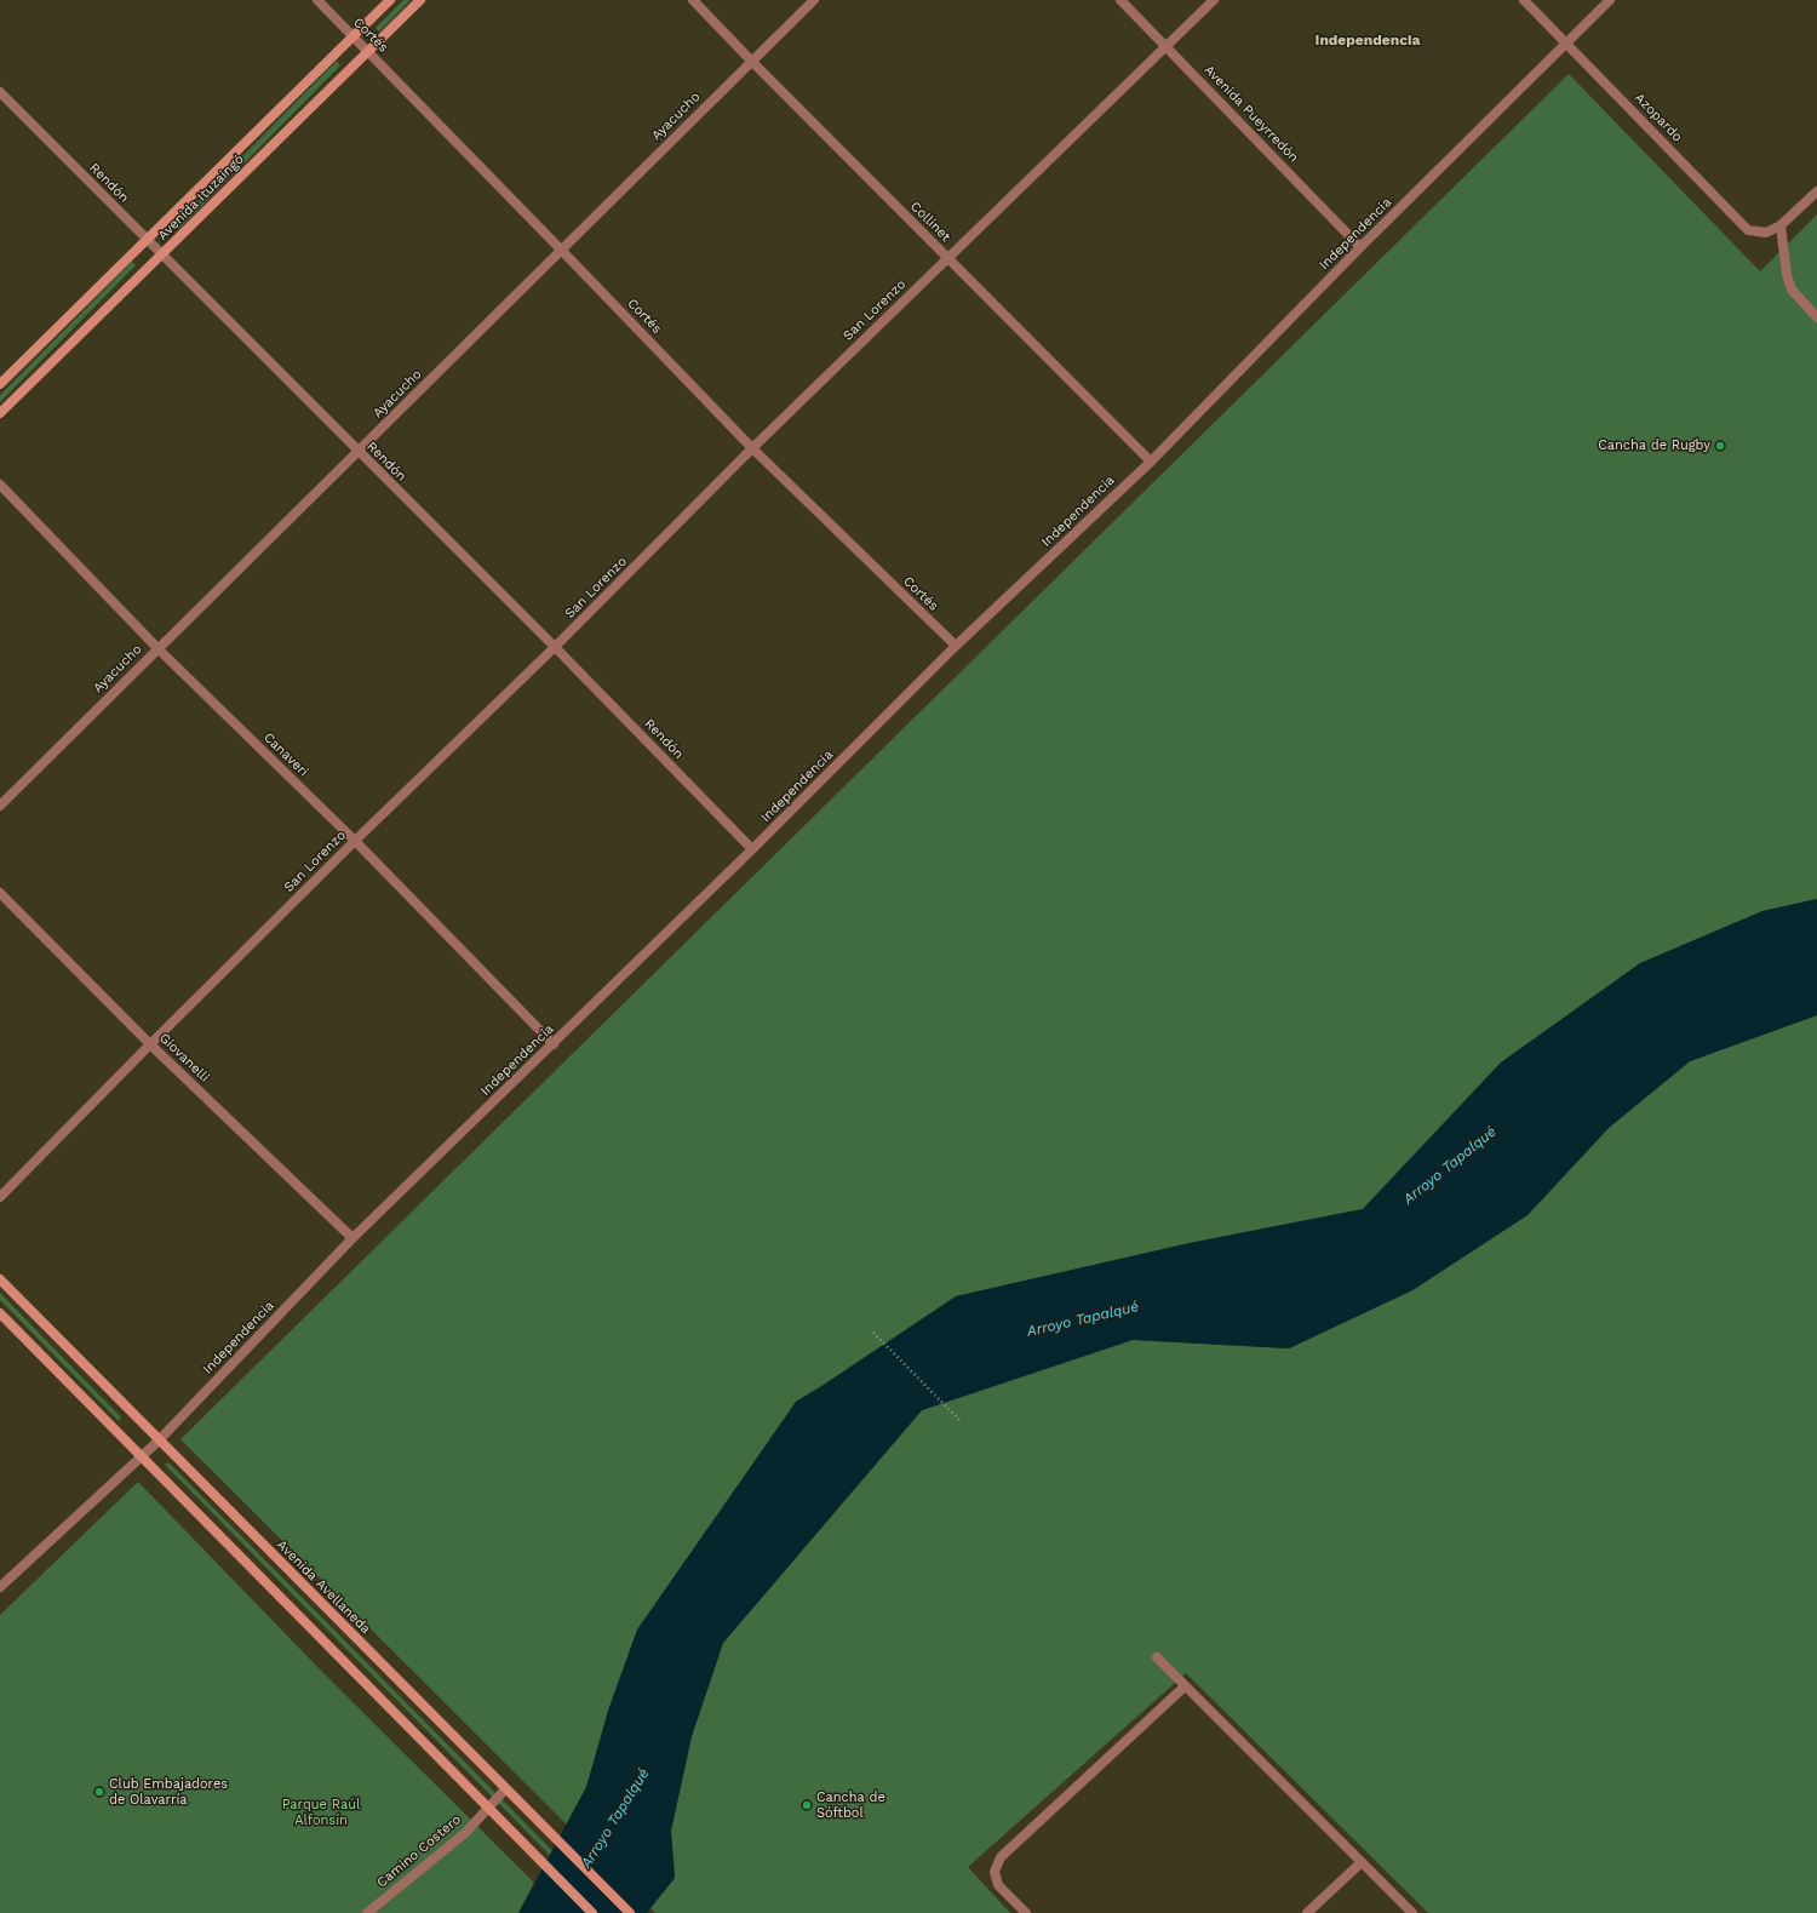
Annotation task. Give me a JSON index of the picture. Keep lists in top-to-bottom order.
{
  "streets": {
    "main road": ["Avenida Ituzaingó", "Avenida Avellaneda"],
    "street": [
      "Cortés",
      "Avenida Pueyrredón",
      "Ayacucho",
      "Azopardo",
      "Rendón",
      "Collinet",
      "Independencia",
      "San Lorenzo",
      "Canaveri",
      "Giovanelli",
      "Camino Costero"
    ]
  },
  "crossings": [
    ["Cortés", "Ayacucho"],
    ["Cortés", "Avenida Ituzaingó"],
    ["Cortés", "Independencia"],
    ["Cortés", "San Lorenzo"],
    ["Avenida Pueyrredón", "Independencia"],
    ["Avenida Pueyrredón", "San Lorenzo"],
    ["Ayacucho", "Rendón"],
    ["Ayacucho", "Collinet"],
    ["Ayacucho", "Canaveri"],
    ["Azopardo", "Independencia"],
    ["Rendón", "Avenida Ituzaingó"],
    ["Rendón", "Independencia"],
    ["Rendón", "San Lorenzo"],
    ["Collinet", "Independencia"],
    ["Collinet", "San Lorenzo"],
    ["Independencia", "Canaveri"],
    ["Independencia", "Giovanelli"],
    ["Independencia", "Avenida Avellaneda"],
    ["San Lorenzo", "Canaveri"],
    ["San Lorenzo", "Giovanelli"],
    ["Avenida Avellaneda", "Camino Costero"]
  ],
  "districts": ["Independencia"],
  "water": ["Arroyo Tapalqué"],
  "parks": ["Parque Raúl Alfonsín"],
  "places": ["Cancha de Rugby", "Club Embajadores de Olavarría", "Cancha de Sóftbol"]
}
